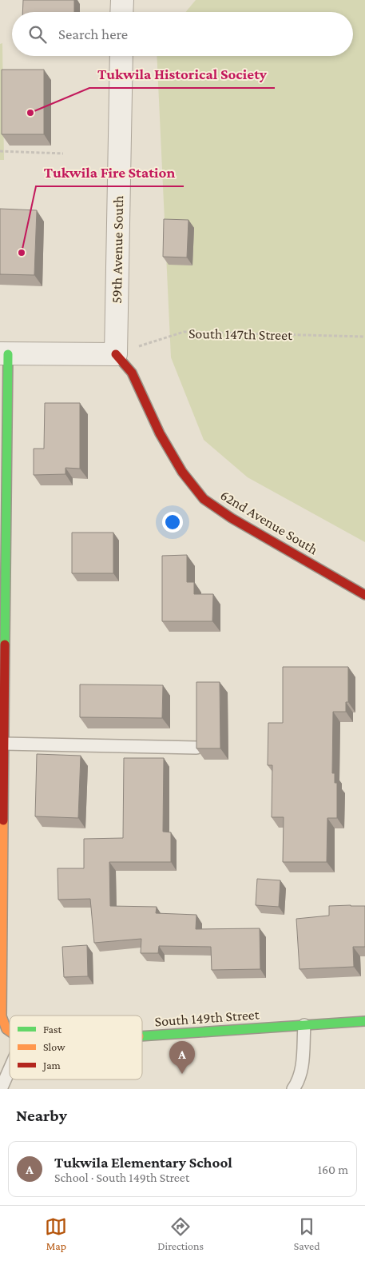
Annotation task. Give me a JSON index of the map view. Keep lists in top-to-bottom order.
{
  "streets": {
    "street": ["59th Avenue South", "62nd Avenue South", "South 149th Street"],
    "path": ["South 147th Street"]
  },
  "crossings": [
    ["59th Avenue South", "South 147th Street"],
    ["59th Avenue South", "62nd Avenue South"],
    ["South 147th Street", "62nd Avenue South"]
  ],
  "places": ["Tukwila Historical Society", "Tukwila Fire Station"],
  "legend": ["Fast", "Slow", "Jam"],
  "page": {
    "search": "Search here",
    "pins": "A",
    "heading": "Nearby",
    "list": [
      {
        "mark": "A",
        "name": "Tukwila Elementary School",
        "note": "School · South 149th Street",
        "value": "160 m"
      }
    ],
    "nav": ["Map", "Directions", "Saved"]
  }
}
